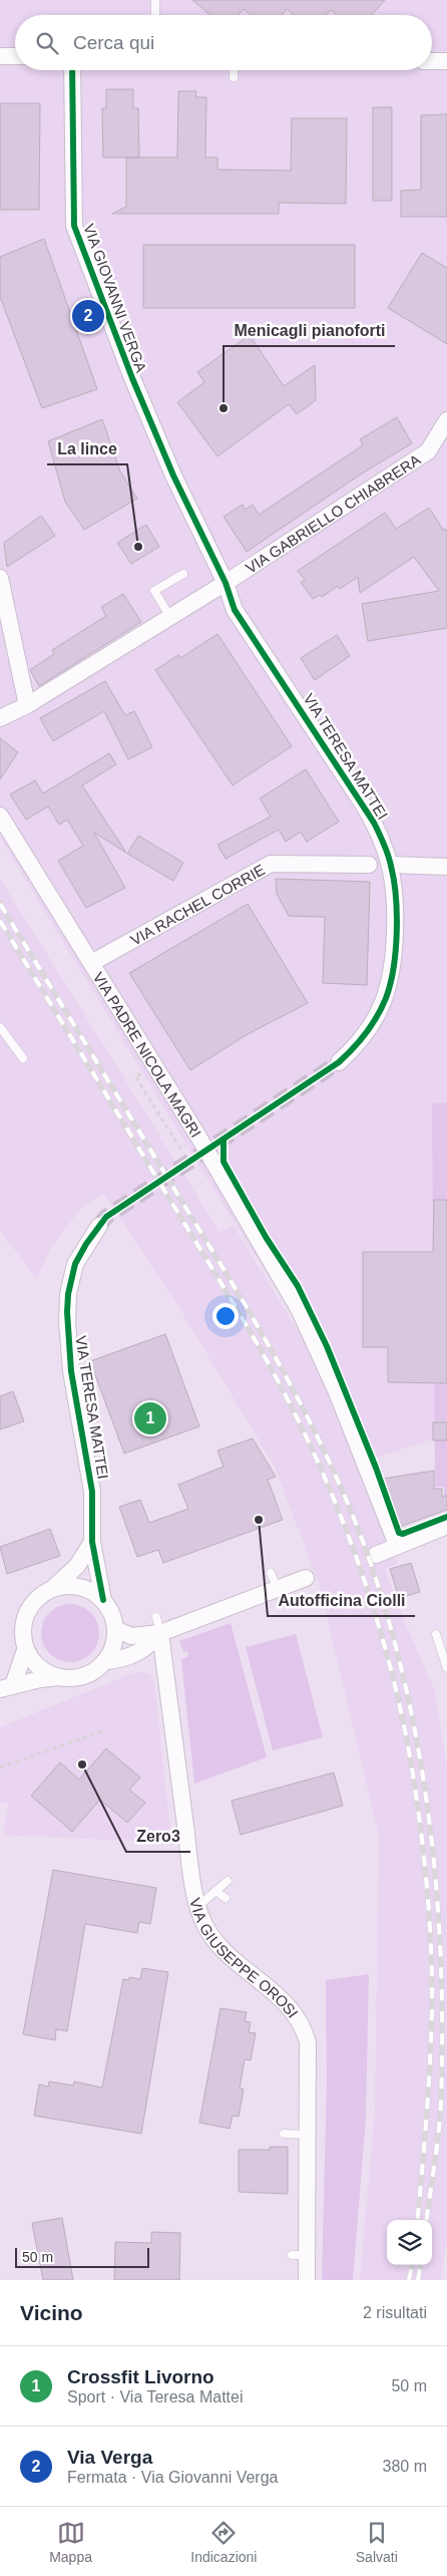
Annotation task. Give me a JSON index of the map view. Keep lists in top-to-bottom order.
{
  "streets": {
    "street": [
      "VIA GIOVANNI VERGA",
      "VIA GABRIELLO CHIABRERA",
      "VIA TERESA MATTEI",
      "VIA RACHEL CORRIE",
      "VIA PADRE NICOLA MAGRI",
      "VIA GIUSEPPE OROSI"
    ]
  },
  "crossings": [
    ["VIA GIOVANNI VERGA", "VIA GABRIELLO CHIABRERA"],
    ["VIA GIOVANNI VERGA", "VIA TERESA MATTEI"],
    ["VIA GABRIELLO CHIABRERA", "VIA TERESA MATTEI"],
    ["VIA RACHEL CORRIE", "VIA PADRE NICOLA MAGRI"]
  ],
  "places": [
    "Menicagli pianoforti",
    "La lince",
    "Autofficina Ciolli",
    "Zero3"
  ],
  "scale_bar": "50 m",
  "page": {
    "search": "Cerca qui",
    "pins": ["2", "1"],
    "scale": "50 m",
    "heading": ["Vicino", "2 risultati"],
    "list": [
      {
        "mark": "1",
        "name": "Crossfit Livorno",
        "note": "Sport · Via Teresa Mattei",
        "value": "50 m"
      },
      {
        "mark": "2",
        "name": "Via Verga",
        "note": "Fermata · Via Giovanni Verga",
        "value": "380 m"
      }
    ],
    "nav": ["Mappa", "Indicazioni", "Salvati"]
  }
}
